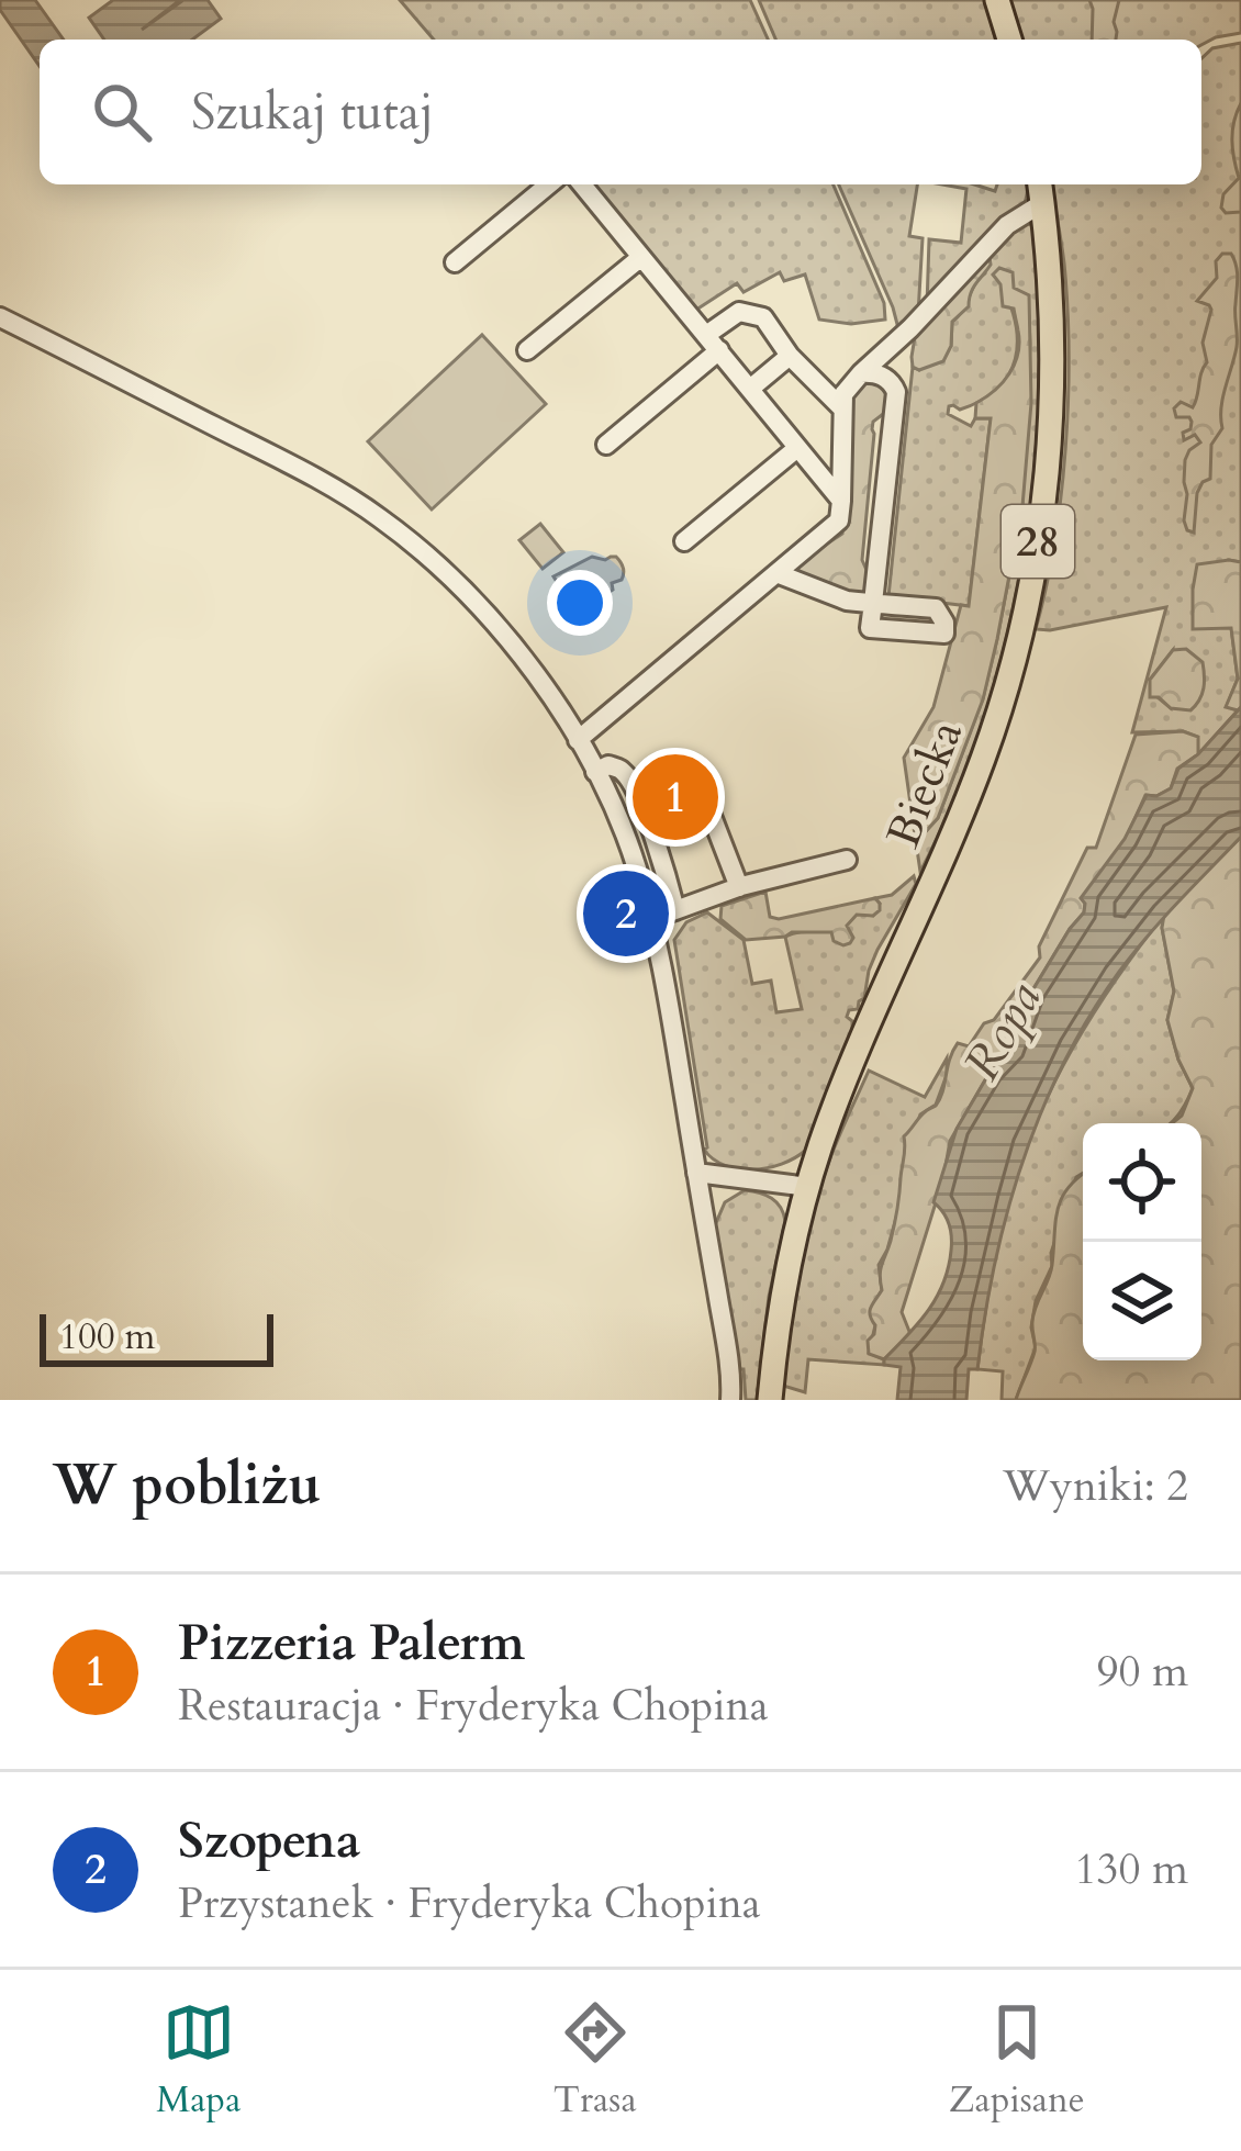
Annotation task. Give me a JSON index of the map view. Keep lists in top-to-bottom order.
{
  "streets": {
    "main road": ["28", "Biecka"]
  },
  "water": ["Ropa"],
  "scale_bar": "100 m",
  "page": {
    "search": "Szukaj tutaj",
    "pins": ["1", "2"],
    "scale": "100 m",
    "heading": ["W pobliżu", "Wyniki: 2"],
    "list": [
      {
        "mark": "1",
        "name": "Pizzeria Palerm",
        "note": "Restauracja · Fryderyka Chopina",
        "value": "90 m"
      },
      {
        "mark": "2",
        "name": "Szopena",
        "note": "Przystanek · Fryderyka Chopina",
        "value": "130 m"
      }
    ],
    "nav": ["Mapa", "Trasa", "Zapisane"]
  }
}
